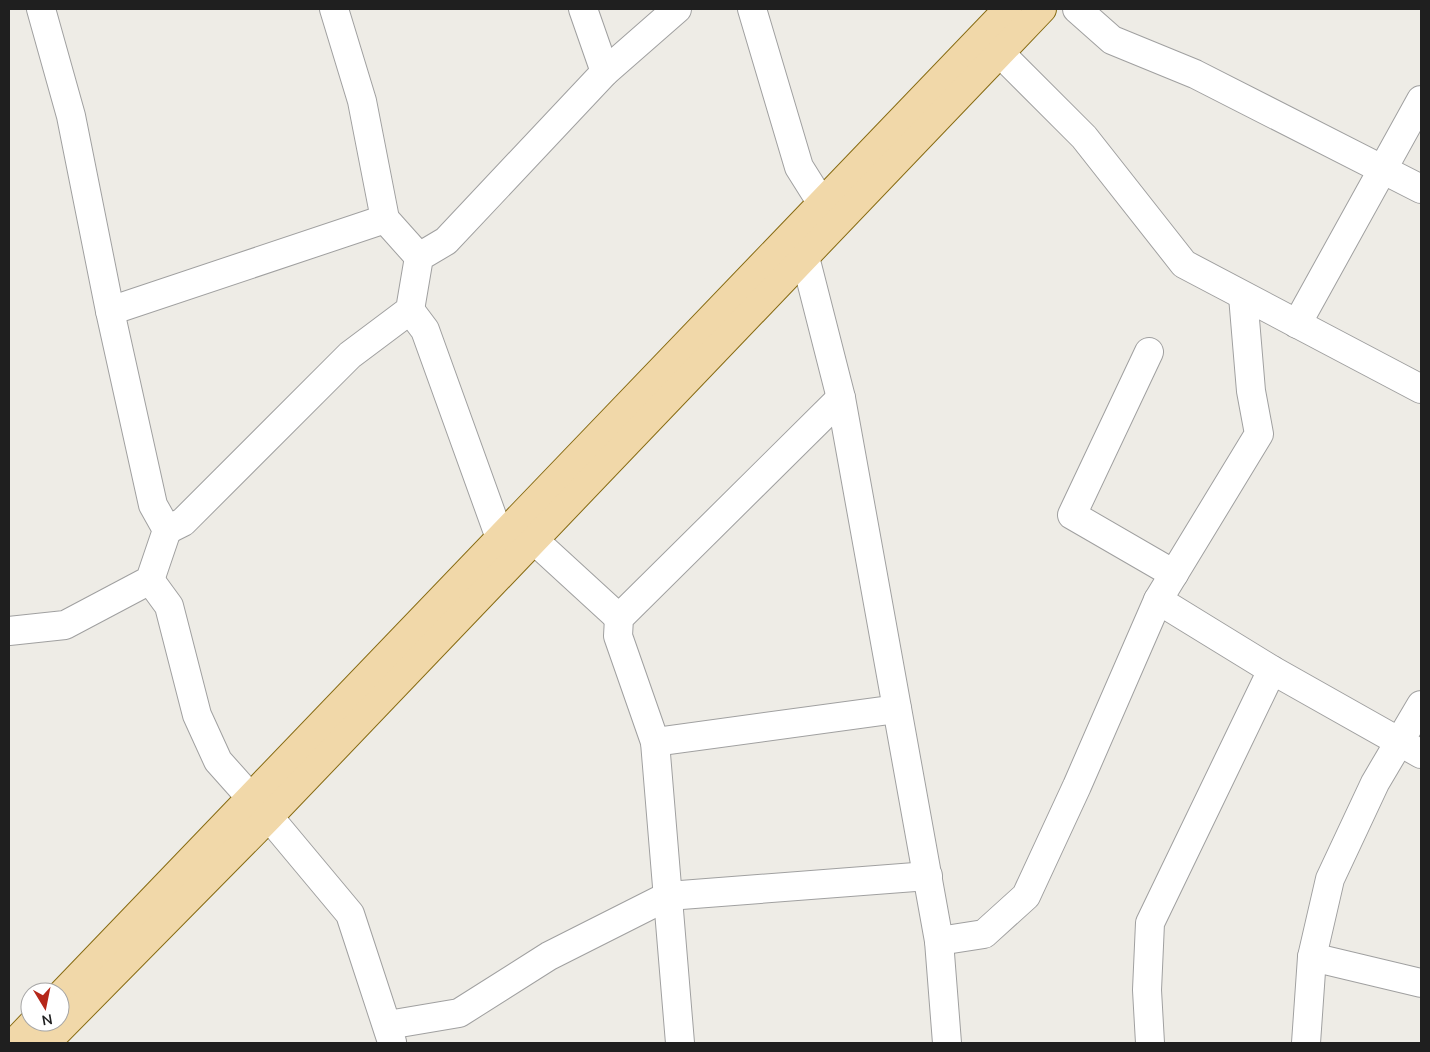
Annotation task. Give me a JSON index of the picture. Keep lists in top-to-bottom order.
{
  "north": "bottom"
}
